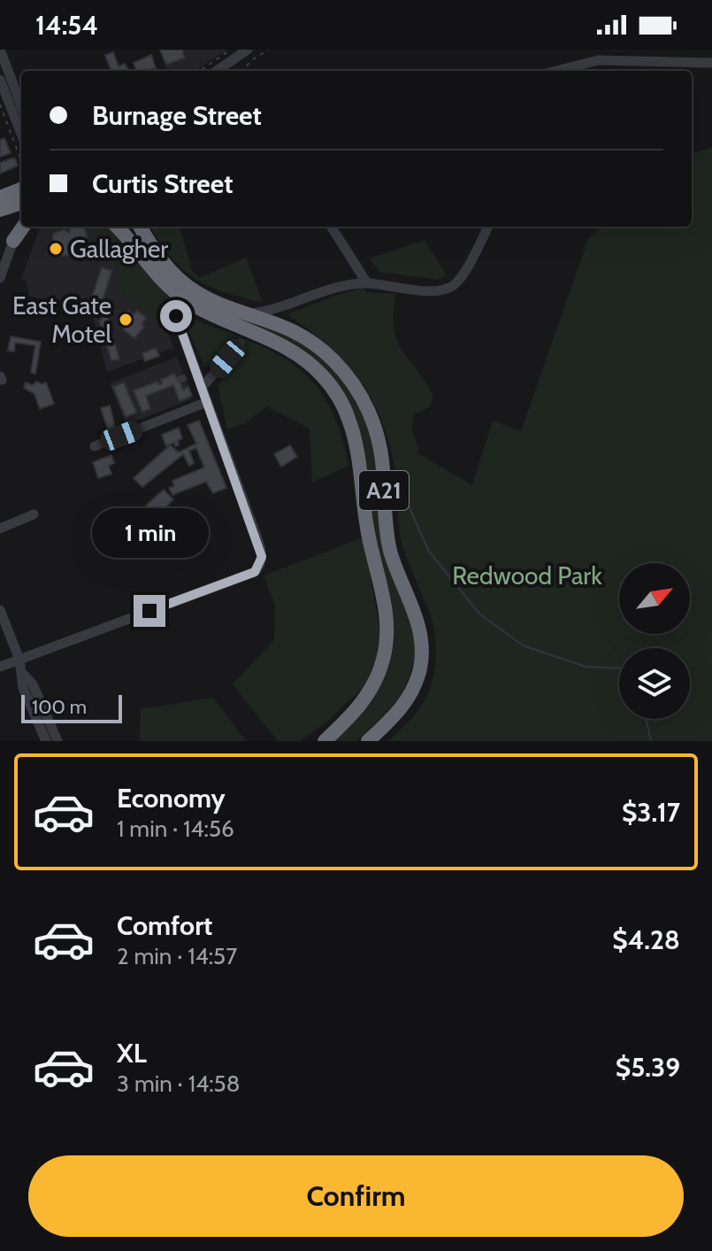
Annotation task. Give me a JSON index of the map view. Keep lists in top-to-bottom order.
{
  "streets": {
    "highway": ["A21"]
  },
  "parks": ["Redwood Park"],
  "places": ["Gallagher", "East Gate Motel"],
  "scale_bar": "100 m",
  "north": "top right",
  "page": {
    "status": "14:54",
    "banner": ["Burnage Street", "Curtis Street"],
    "bubble": "1 min",
    "scale": "100 m",
    "list": [
      {
        "name": "Economy",
        "note": "1 min · 14:56",
        "value": "$3.17"
      },
      {
        "name": "Comfort",
        "note": "2 min · 14:57",
        "value": "$4.28"
      },
      {
        "name": "XL",
        "note": "3 min · 14:58",
        "value": "$5.39"
      }
    ],
    "buttons": "Confirm"
  }
}
